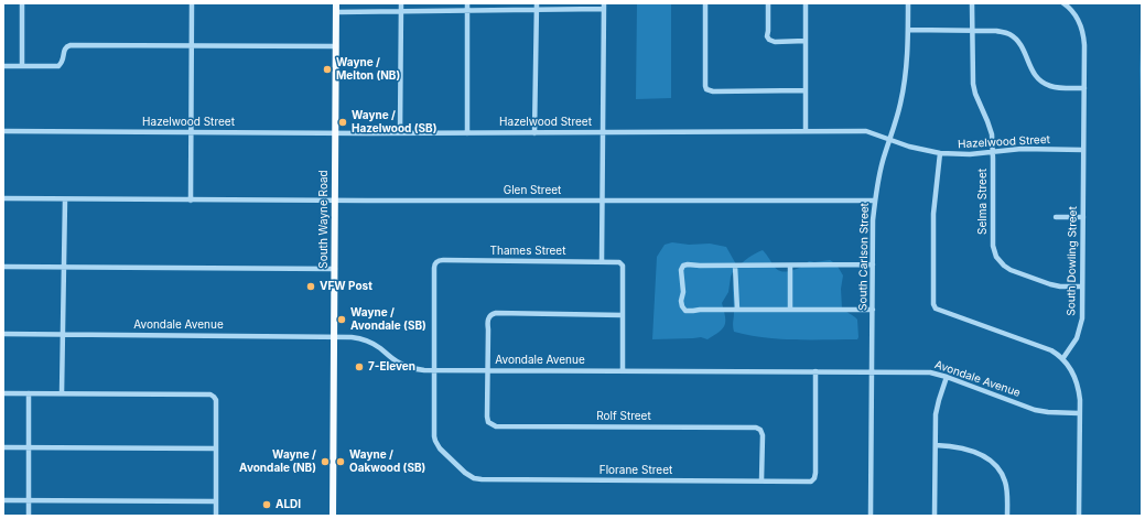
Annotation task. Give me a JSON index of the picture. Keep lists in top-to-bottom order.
{
  "streets": {
    "main road": ["South Wayne Road"],
    "street": [
      "Hazelwood Street",
      "Glen Street",
      "Selma Street",
      "Thames Street",
      "South Carlson Street",
      "South Dowling Street",
      "Avondale Avenue",
      "Rolf Street",
      "Florane Street"
    ]
  },
  "crossings": [
    ["Hazelwood Street", "Selma Street"],
    ["Hazelwood Street", "South Wayne Road"],
    ["Hazelwood Street", "South Carlson Street"],
    ["Hazelwood Street", "South Dowling Street"],
    ["Glen Street", "South Wayne Road"],
    ["Glen Street", "South Carlson Street"],
    ["Selma Street", "South Dowling Street"],
    ["South Wayne Road", "Avondale Avenue"],
    ["Thames Street", "Avondale Avenue"],
    ["Thames Street", "Florane Street"],
    ["South Carlson Street", "Avondale Avenue"],
    ["Avondale Avenue", "Rolf Street"],
    ["Avondale Avenue", "Florane Street"],
    ["Rolf Street", "Florane Street"]
  ],
  "places": [
    "Wayne / Melton (NB)",
    "Wayne / Hazelwood (SB)",
    "VFW Post",
    "Wayne / Avondale (SB)",
    "7-Eleven",
    "Wayne / Avondale (NB)",
    "Wayne / Oakwood (SB)",
    "ALDI"
  ]
}
